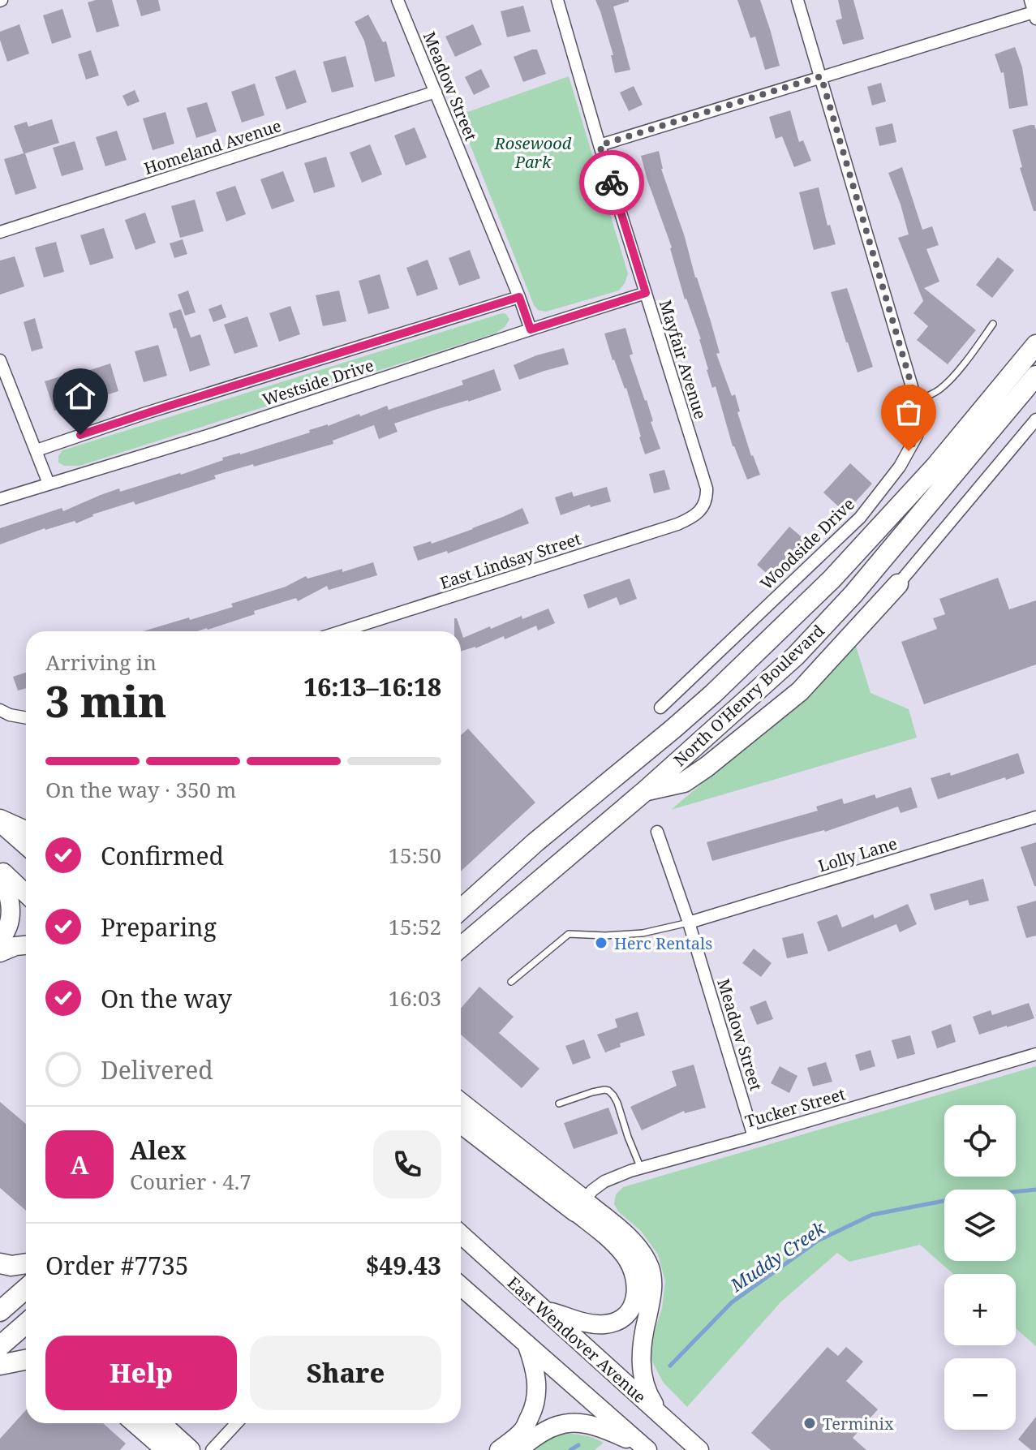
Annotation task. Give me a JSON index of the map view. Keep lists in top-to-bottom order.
{
  "streets": {
    "highway": ["North O'Henry Boulevard", "East Wendover Avenue"],
    "street": [
      "Meadow Street",
      "Homeland Avenue",
      "Mayfair Avenue",
      "Westside Drive",
      "Woodside Drive",
      "East Lindsay Street",
      "Lolly Lane",
      "Tucker Street"
    ]
  },
  "crossings": [
    ["Meadow Street", "Homeland Avenue"],
    ["Meadow Street", "Westside Drive"],
    ["Meadow Street", "Lolly Lane"],
    ["Meadow Street", "Tucker Street"],
    ["Mayfair Avenue", "Westside Drive"],
    ["Mayfair Avenue", "East Lindsay Street"]
  ],
  "water": ["Muddy Creek"],
  "parks": ["Rosewood Park"],
  "places": ["Herc Rentals", "Terminix"],
  "page": {
    "heading": ["3 min", "Arriving in", "16:13–16:18"],
    "panel": [
      "Alex",
      "Courier · 4.7",
      "Order #7735",
      "$49.43"
    ],
    "bar": "On the way · 350 m",
    "list": [
      ["Confirmed", "15:50"],
      ["Preparing", "15:52"],
      ["On the way", "16:03"],
      "Delivered"
    ],
    "map_buttons": ["+", "−"],
    "round": "A",
    "buttons": ["Help", "Share"]
  }
}
